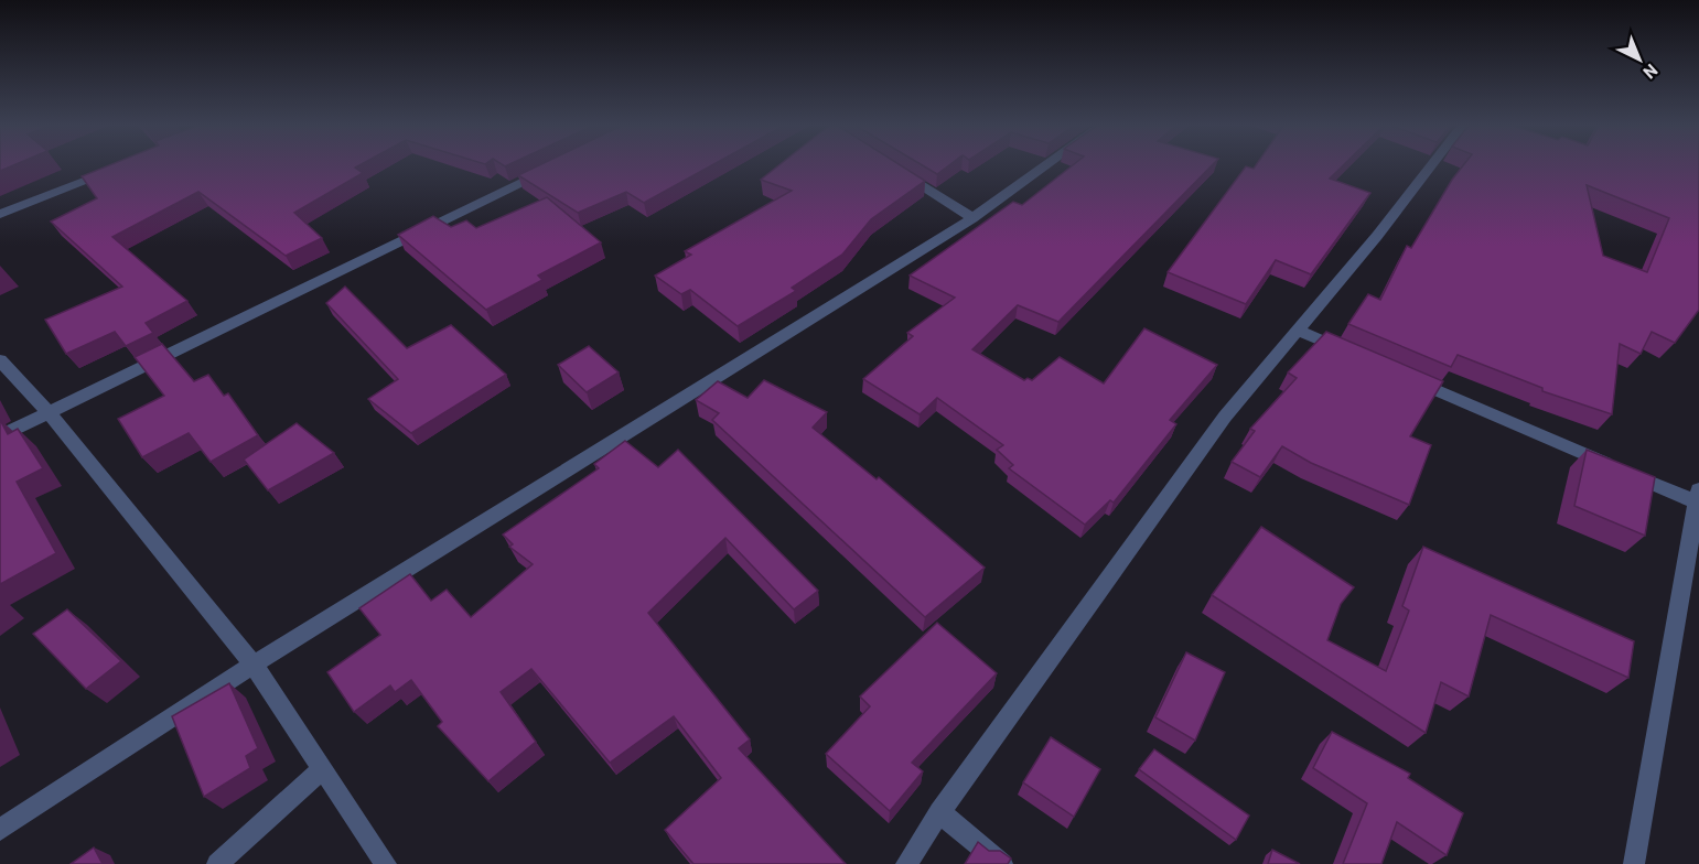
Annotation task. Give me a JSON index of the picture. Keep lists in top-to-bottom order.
{
  "north": "bottom right"
}
